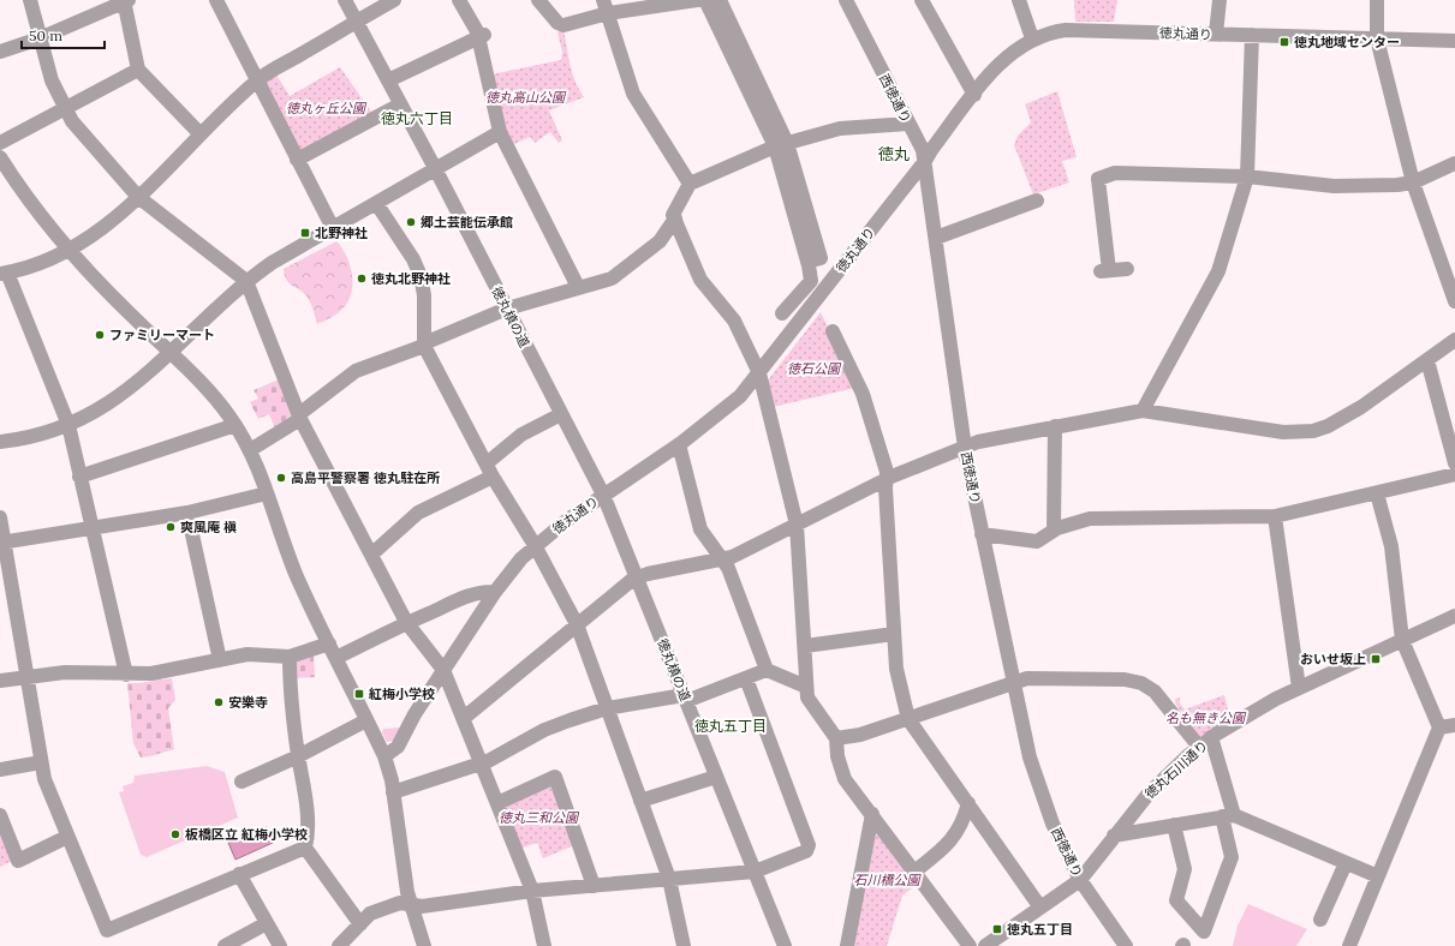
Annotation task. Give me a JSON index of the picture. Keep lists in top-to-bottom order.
{
  "streets": {
    "street": [
      "徳丸通り",
      "西徳通り",
      "徳丸槙の道",
      "徳丸石川通り"
    ]
  },
  "crossings": [
    ["徳丸通り", "西徳通り"],
    ["徳丸通り", "徳丸槙の道"],
    ["西徳通り", "徳丸石川通り"]
  ],
  "districts": ["徳丸六丁目", "徳丸", "徳丸五丁目"],
  "parks": [
    "徳丸高山公園",
    "徳丸ヶ丘公園",
    "徳石公園",
    "名も無き公園",
    "徳丸三和公園",
    "石川橋公園"
  ],
  "places": {
    "transit": [
      "徳丸地域センター",
      "北野神社",
      "おいせ坂上",
      "紅梅小学校",
      "徳丸五丁目"
    ],
    "other": [
      "郷土芸能伝承館",
      "徳丸北野神社",
      "ファミリーマート",
      "高島平警察署 徳丸駐在所",
      "爽風庵 槇",
      "安樂寺",
      "板橋区立 紅梅小学校"
    ]
  },
  "scale_bar": "50 m"
}
